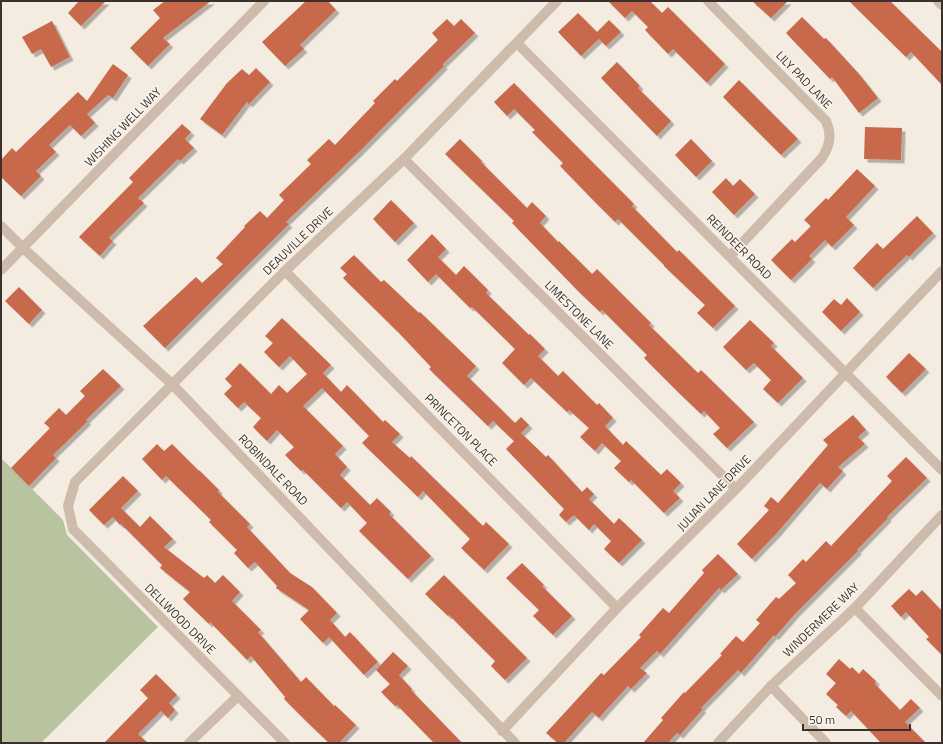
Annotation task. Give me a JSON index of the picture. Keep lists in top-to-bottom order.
{
  "streets": {
    "street": [
      "LILY PAD LANE",
      "WISHING WELL WAY",
      "DEAUVILLE DRIVE",
      "REINDEER ROAD",
      "LIMESTONE LANE",
      "PRINCETON PLACE",
      "ROBINDALE ROAD",
      "JULIAN LANE DRIVE",
      "DELLWOOD DRIVE",
      "WINDERMERE WAY"
    ]
  },
  "crossings": [
    ["LILY PAD LANE", "REINDEER ROAD"],
    ["WISHING WELL WAY", "ROBINDALE ROAD"],
    ["DEAUVILLE DRIVE", "REINDEER ROAD"],
    ["DEAUVILLE DRIVE", "LIMESTONE LANE"],
    ["DEAUVILLE DRIVE", "PRINCETON PLACE"],
    ["DEAUVILLE DRIVE", "ROBINDALE ROAD"],
    ["DEAUVILLE DRIVE", "DELLWOOD DRIVE"],
    ["REINDEER ROAD", "JULIAN LANE DRIVE"],
    ["LIMESTONE LANE", "JULIAN LANE DRIVE"],
    ["PRINCETON PLACE", "JULIAN LANE DRIVE"],
    ["ROBINDALE ROAD", "JULIAN LANE DRIVE"]
  ],
  "scale_bar": "50 m"
}
